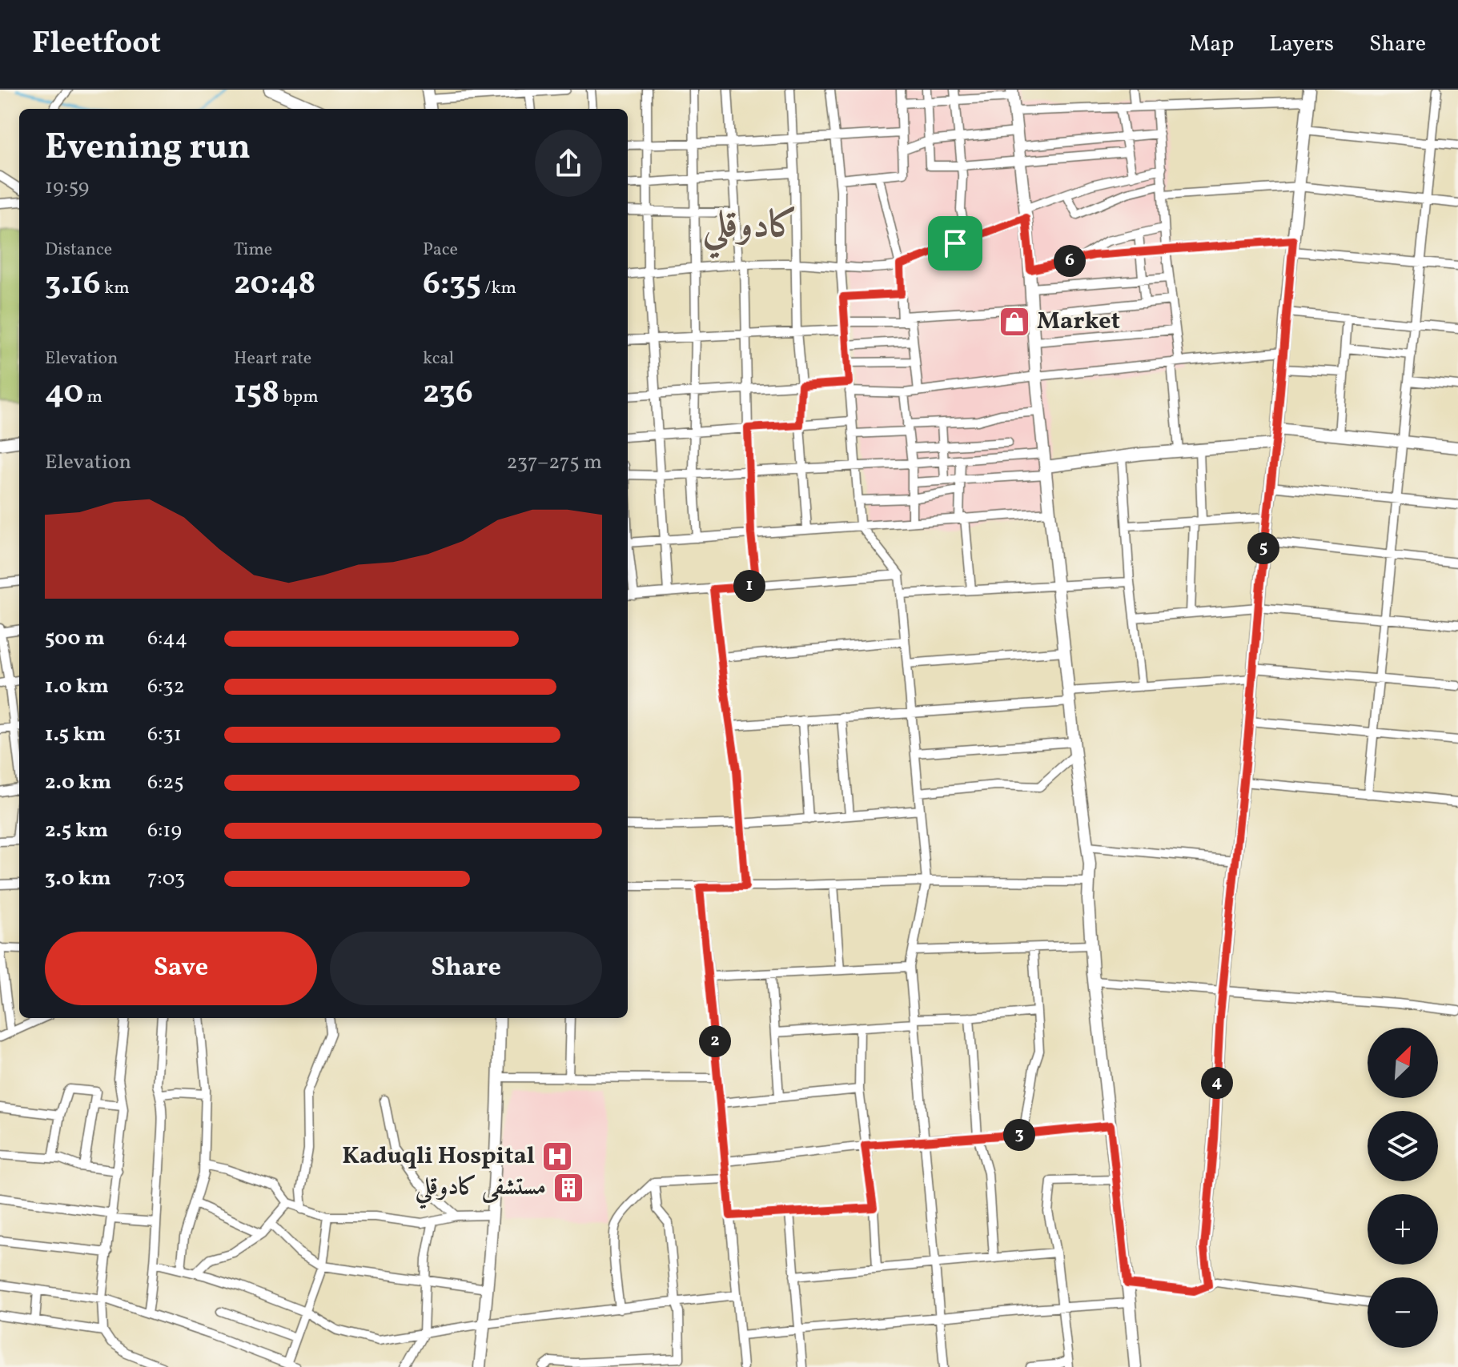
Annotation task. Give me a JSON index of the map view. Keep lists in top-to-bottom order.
{
  "districts": ["كادوقلي"],
  "places": {
    "shop": ["Market"],
    "hospital": ["Kaduqli Hospital"],
    "building": ["مستشفى كادوقلي"]
  },
  "north": "top right",
  "page": {
    "header": "Fleetfoot",
    "nav": ["Map", "Layers", "Share"],
    "heading": ["Evening run", "19:59"],
    "stats": [
      ["Distance", "3.16 km"],
      ["Time", "20:48"],
      ["Pace", "6:35 /km"],
      ["Elevation", "40 m"],
      ["Heart rate", "158 bpm"],
      ["kcal", "236"]
    ],
    "pins": [
      "6",
      "5",
      "1",
      "2",
      "4",
      "3"
    ],
    "chart": ["Elevation", "237–275 m"],
    "list": [
      {
        "name": "500 m",
        "note": "6:44"
      },
      {
        "name": "1.0 km",
        "note": "6:32"
      },
      {
        "name": "1.5 km",
        "note": "6:31"
      },
      {
        "name": "2.0 km",
        "note": "6:25"
      },
      {
        "name": "2.5 km",
        "note": "6:19"
      },
      {
        "name": "3.0 km",
        "note": "7:03"
      }
    ],
    "buttons": ["Save", "Share"],
    "map_buttons": ["+", "−"]
  }
}
